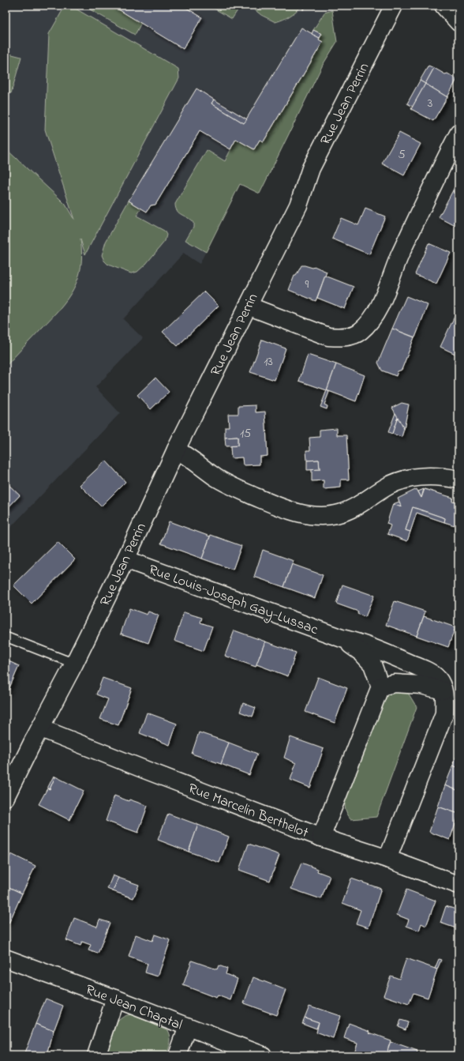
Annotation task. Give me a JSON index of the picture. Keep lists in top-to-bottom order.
{
  "streets": {
    "street": [
      "Rue Jean Perrin",
      "Rue Louis-Joseph Gay-Lussac",
      "Rue Marcelin Berthelot",
      "Rue Jean Chaptal"
    ]
  },
  "crossings": [
    ["Rue Jean Perrin", "Rue Louis-Joseph Gay-Lussac"],
    ["Rue Jean Perrin", "Rue Marcelin Berthelot"]
  ],
  "house_numbers": [
    "3",
    "5",
    "9",
    "13",
    "15"
  ]
}
